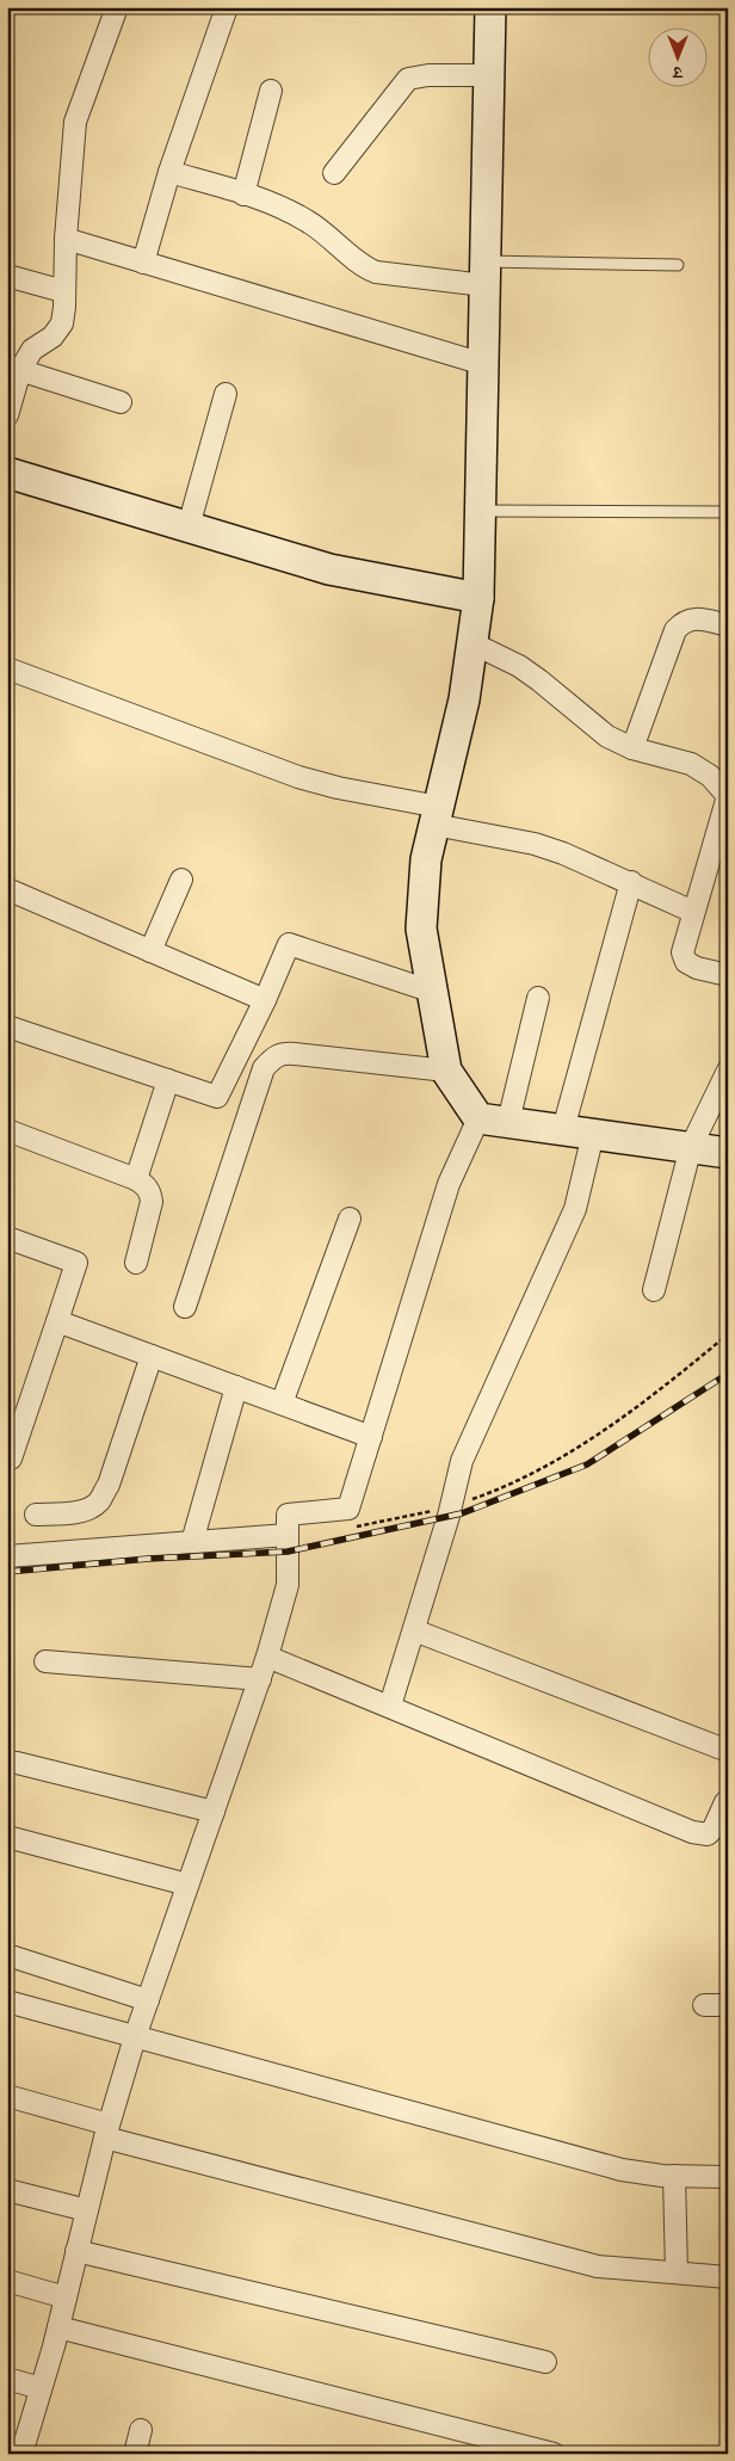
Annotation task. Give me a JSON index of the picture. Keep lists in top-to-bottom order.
{
  "north": "bottom"
}
